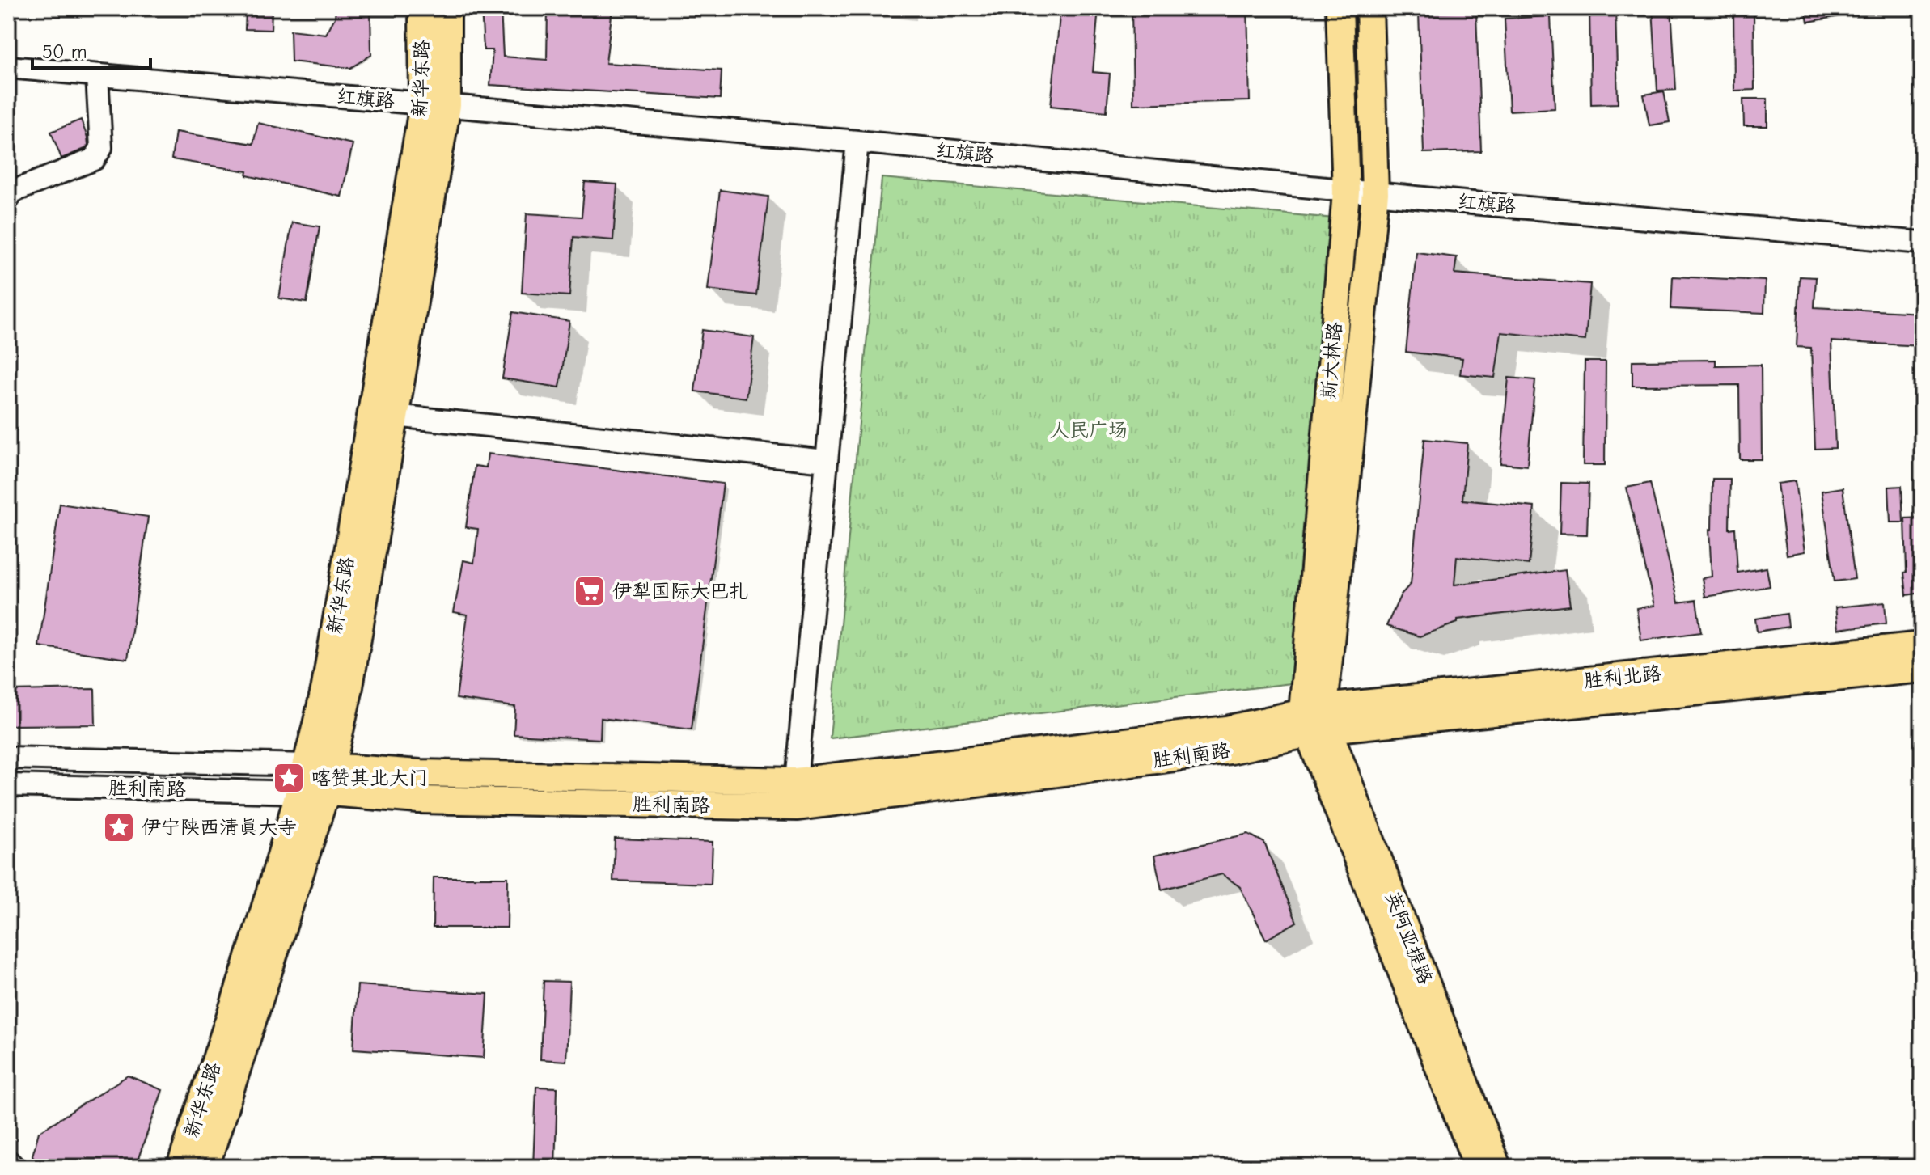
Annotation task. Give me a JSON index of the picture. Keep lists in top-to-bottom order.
{
  "streets": {
    "main road": [
      "新华东路",
      "斯大林路",
      "胜利北路",
      "胜利南路",
      "英阿亚提路"
    ],
    "street": ["红旗路"]
  },
  "crossings": [
    ["新华东路", "红旗路"],
    ["新华东路", "胜利南路"],
    ["红旗路", "斯大林路"],
    ["斯大林路", "胜利北路"],
    ["斯大林路", "胜利南路"],
    ["斯大林路", "英阿亚提路"],
    ["胜利北路", "胜利南路"],
    ["胜利北路", "英阿亚提路"],
    ["胜利南路", "英阿亚提路"]
  ],
  "parks": ["人民广场"],
  "places": {
    "supermarket": ["伊犁国际大巴扎"],
    "place": ["喀赞其北大门", "伊宁陕西清真大寺"]
  },
  "scale_bar": "50 m"
}
